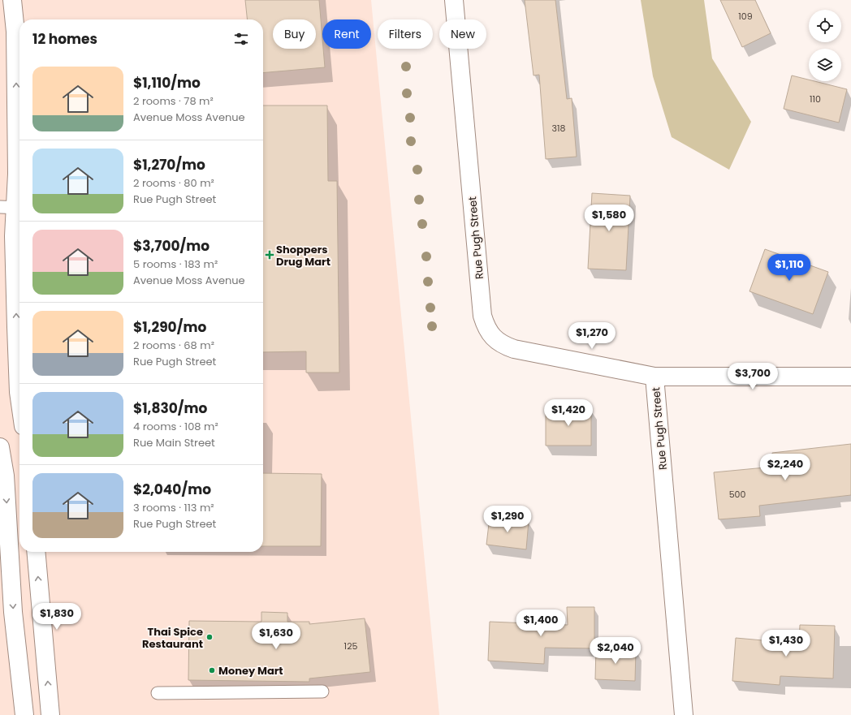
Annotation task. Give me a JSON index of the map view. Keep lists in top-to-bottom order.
{
  "streets": {
    "street": ["Rue Pugh Street"]
  },
  "places": {
    "health": ["Shoppers Drug Mart"],
    "other": ["Thai Spice Restaurant", "Money Mart"]
  },
  "house_numbers": [
    "109",
    "110",
    "318",
    "500",
    "125"
  ],
  "page": {
    "chip": [
      "Buy",
      "Rent",
      "Filters",
      "New"
    ],
    "heading": "12 homes",
    "list": [
      {
        "name": "$1,110/mo",
        "note": "2 rooms · 78 m² · Avenue Moss Avenue"
      },
      {
        "name": "$1,270/mo",
        "note": "2 rooms · 80 m² · Rue Pugh Street"
      },
      {
        "name": "$3,700/mo",
        "note": "5 rooms · 183 m² · Avenue Moss Avenue"
      },
      {
        "name": "$1,290/mo",
        "note": "2 rooms · 68 m² · Rue Pugh Street"
      },
      {
        "name": "$1,830/mo",
        "note": "4 rooms · 108 m² · Rue Main Street"
      },
      {
        "name": "$2,040/mo",
        "note": "3 rooms · 113 m² · Rue Pugh Street"
      }
    ],
    "price": [
      "$1,580",
      "$1,110",
      "$1,270",
      "$3,700",
      "$1,420",
      "$2,240",
      "$1,290",
      "$1,830",
      "$1,400",
      "$1,630",
      "$1,430",
      "$2,040"
    ]
  }
}
